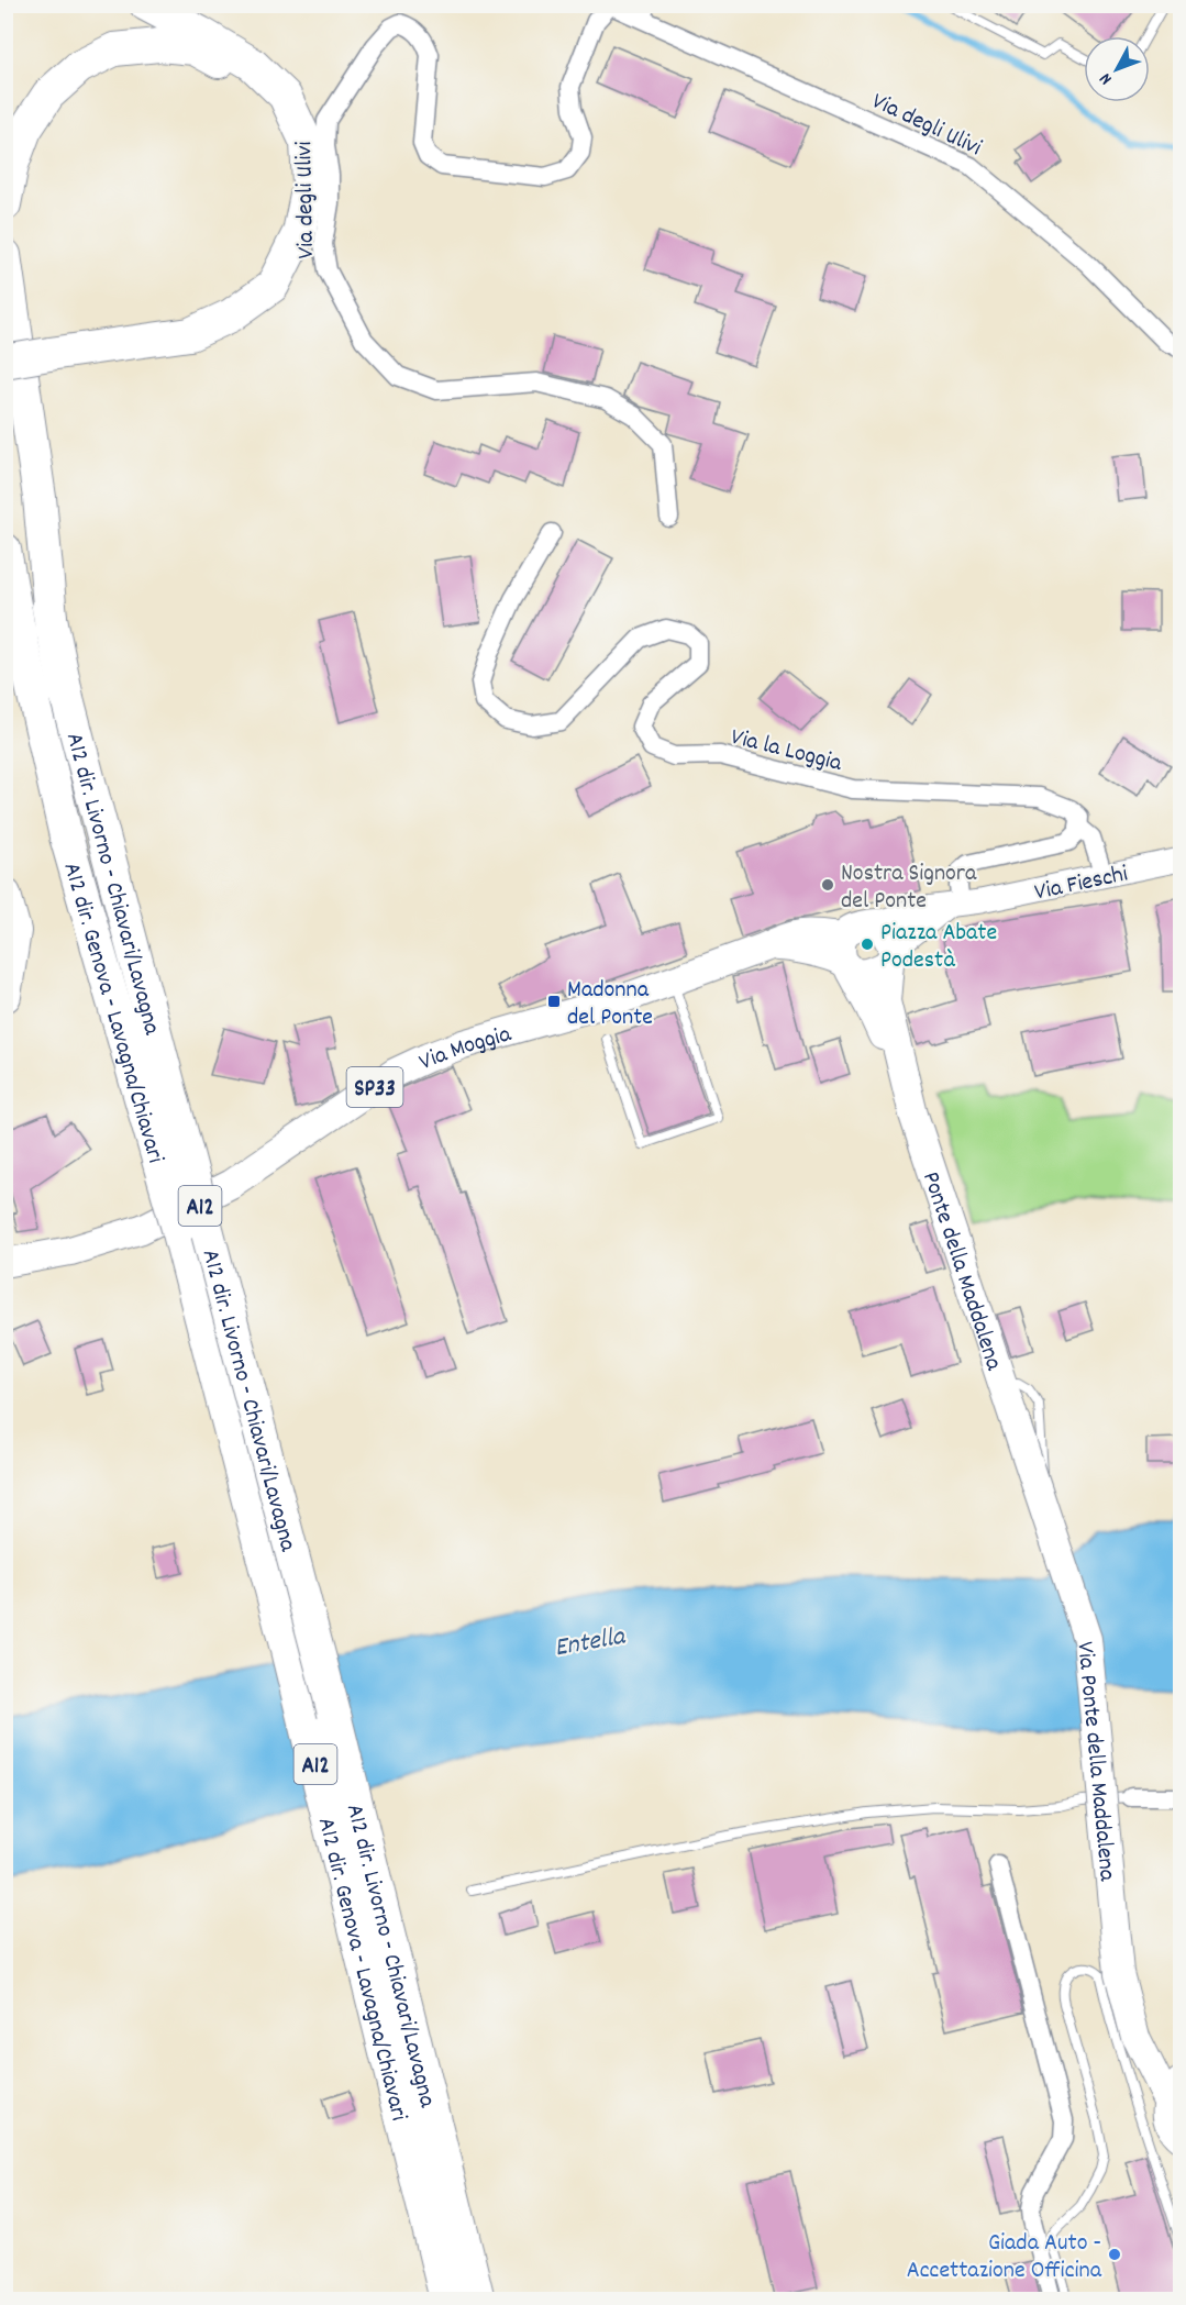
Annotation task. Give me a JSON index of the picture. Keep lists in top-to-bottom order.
{
  "streets": {
    "highway": ["A12 dir. Livorno - Chiavari/Lavagna", "A12 dir. Genova - Lavagna/Chiavari", "A12"],
    "main road": [
      "Via Moggia",
      "SP33",
      "Ponte della Maddalena",
      "Via Ponte della Maddalena"
    ],
    "street": ["Via degli Ulivi", "Via la Loggia", "Via Fieschi"]
  },
  "crossings": [
    ["Via la Loggia", "Via Fieschi"],
    ["Via Fieschi", "Via Moggia"],
    ["Via Fieschi", "SP33"],
    ["A12 dir. Genova - Lavagna/Chiavari", "A12"],
    ["Via Moggia", "SP33"],
    ["Via Moggia", "Ponte della Maddalena"],
    ["SP33", "Ponte della Maddalena"],
    ["Ponte della Maddalena", "Via Ponte della Maddalena"]
  ],
  "water": ["Entella"],
  "places": {
    "other": ["Nostra Signora del Ponte", "Piazza Abate Podestà", "Giada Auto - Accettazione Officina"],
    "transit": ["Madonna del Ponte"]
  },
  "north": "bottom left"
}
